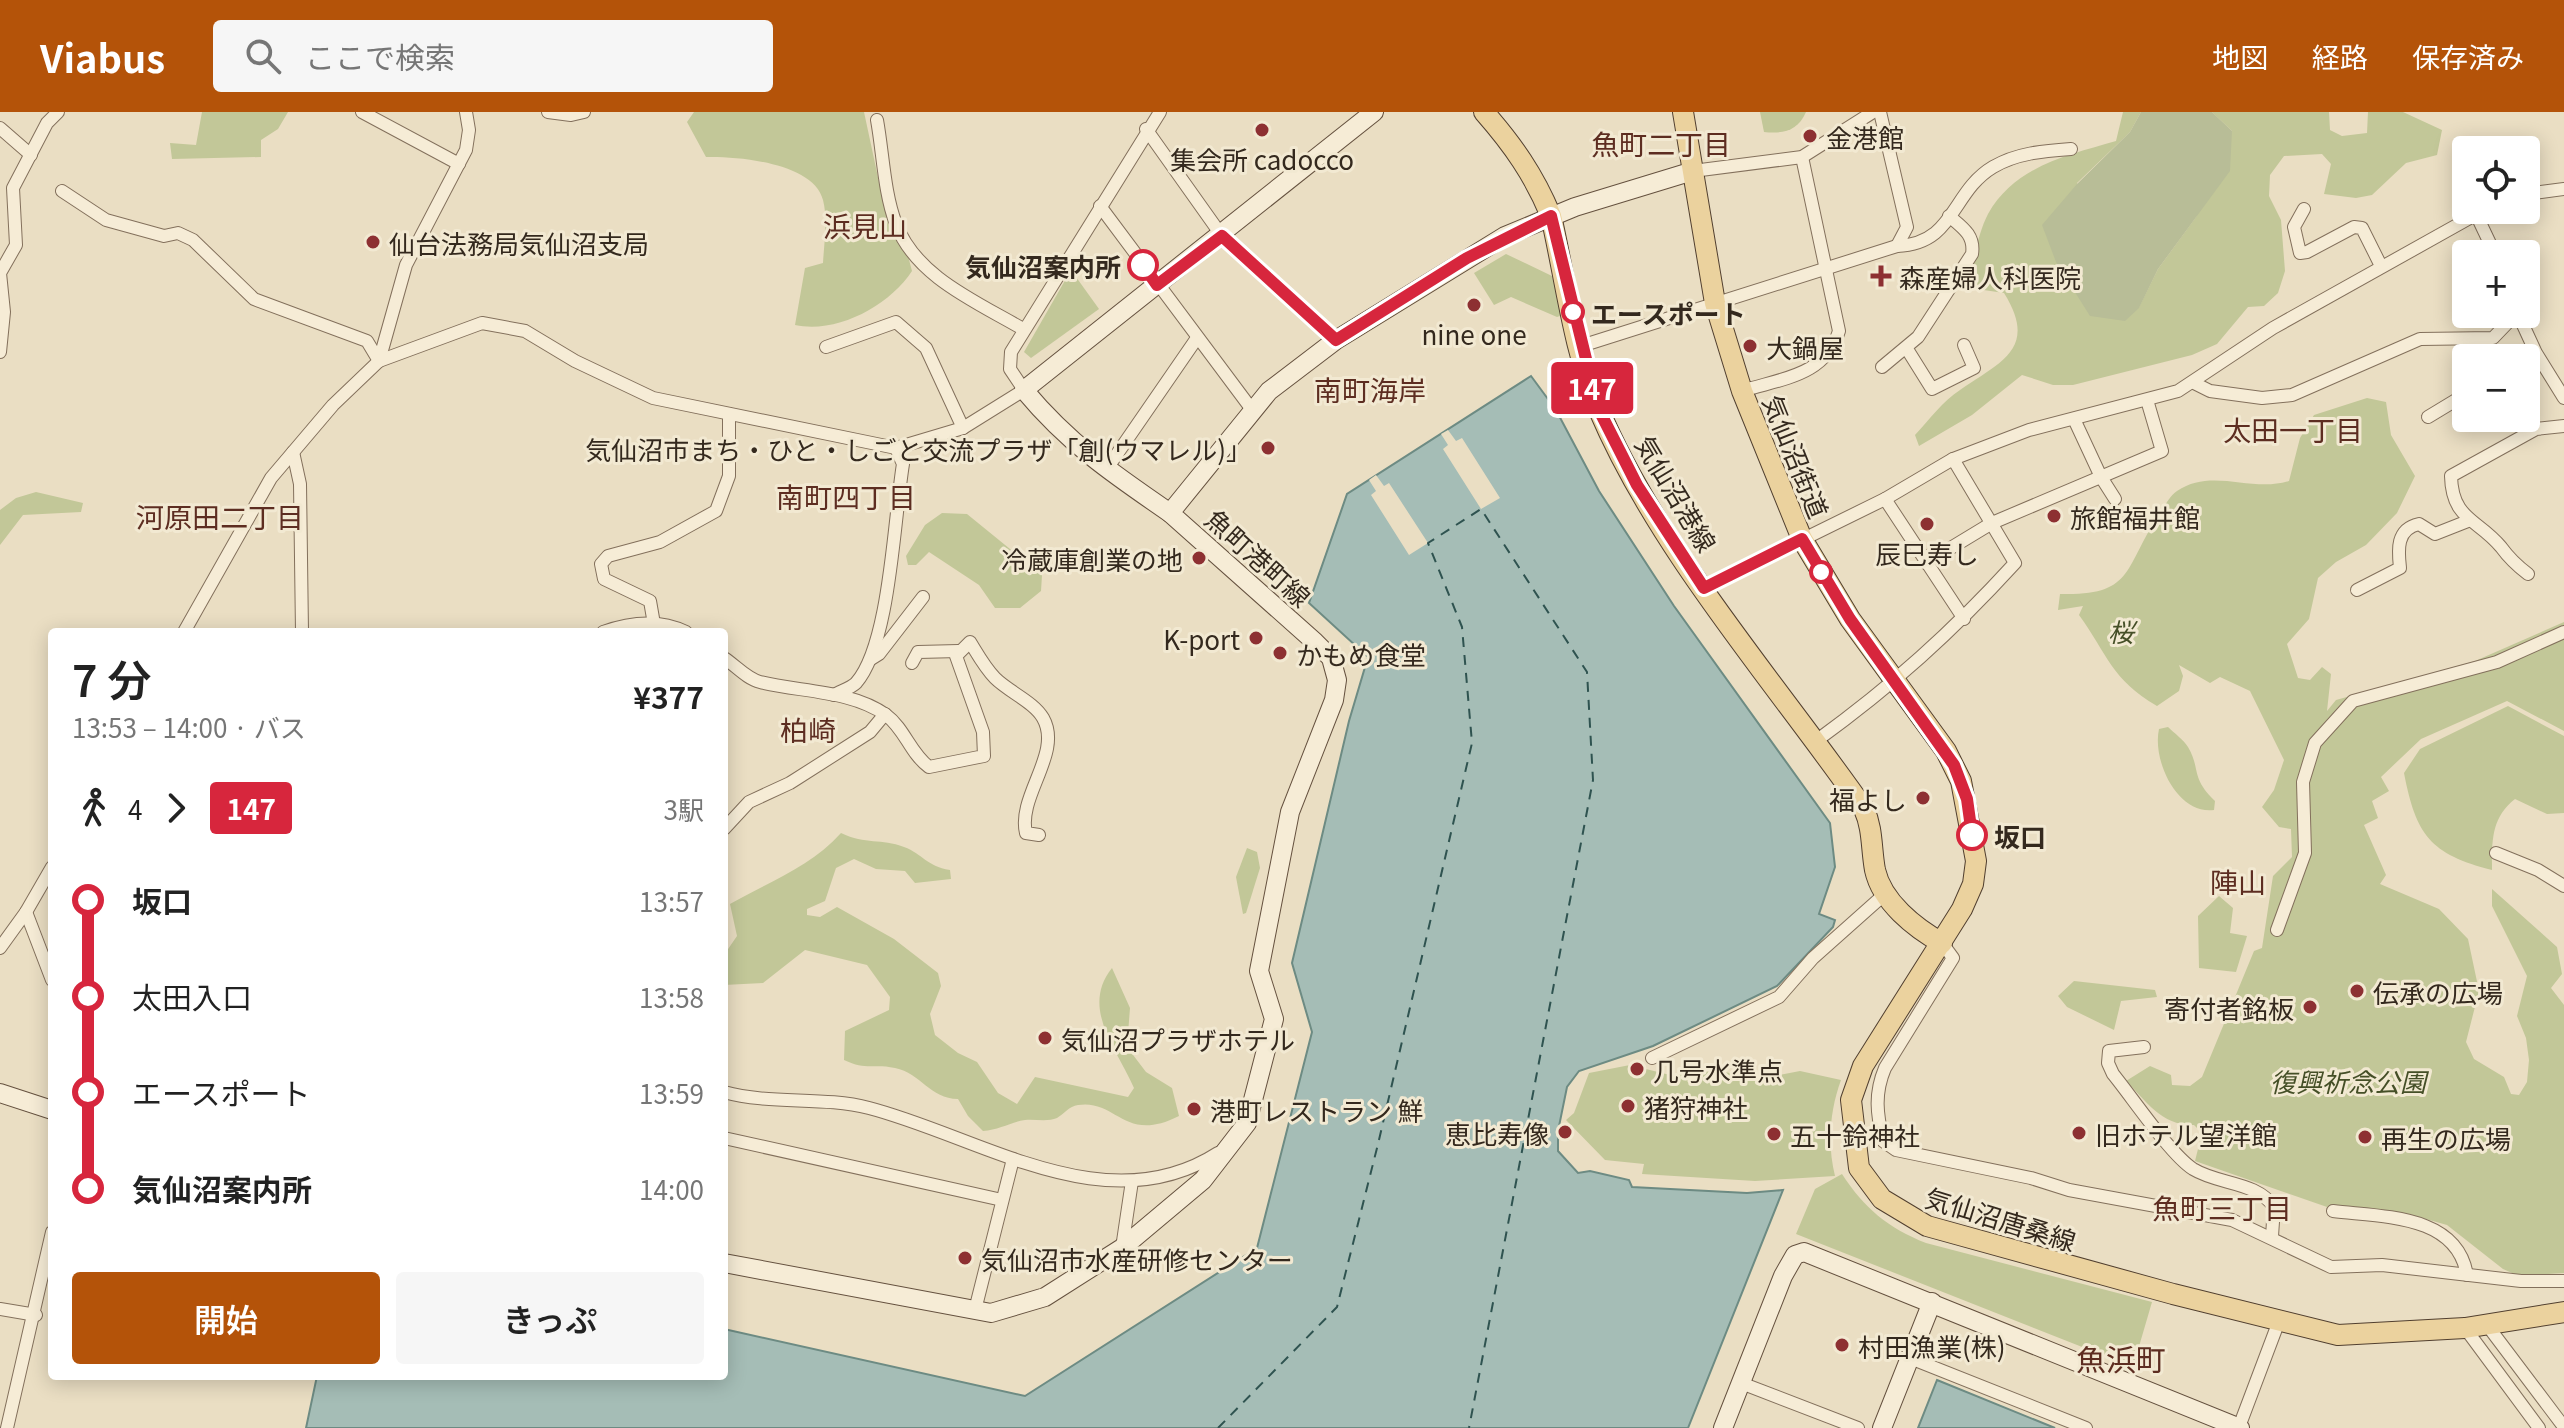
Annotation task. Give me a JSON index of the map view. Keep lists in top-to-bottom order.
{
  "streets": {
    "main road": ["気仙沼街道", "気仙沼港線", "気仙沼唐桑線"],
    "street": ["魚町港町線"]
  },
  "crossings": [
    ["気仙沼街道", "魚町港町線"],
    ["気仙沼街道", "気仙沼唐桑線"],
    ["気仙沼港線", "魚町港町線"],
    ["気仙沼港線", "気仙沼唐桑線"]
  ],
  "districts": [
    "魚町二丁目",
    "浜見山",
    "南町海岸",
    "太田一丁目",
    "南町四丁目",
    "河原田二丁目",
    "柏崎",
    "陣山",
    "魚町三丁目",
    "魚浜町"
  ],
  "parks": ["桜", "復興祈念公園"],
  "places": {
    "other": [
      "集会所 cadocco",
      "金港館",
      "仙台法務局気仙沼支局",
      "気仙沼案内所",
      "nine one",
      "エースポート",
      "大鍋屋",
      "気仙沼市まち・ひと・しごと交流プラザ「創(ウマレル)」",
      "旅館福井館",
      "辰巳寿し",
      "冷蔵庫創業の地",
      "K-port",
      "かもめ食堂",
      "福よし",
      "坂口",
      "伝承の広場",
      "寄付者銘板",
      "気仙沼プラザホテル",
      "几号水準点",
      "猪狩神社",
      "港町レストラン 鮮",
      "恵比寿像",
      "旧ホテル望洋館",
      "五十鈴神社",
      "再生の広場",
      "気仙沼市水産研修センター",
      "村田漁業(株)"
    ],
    "health": ["森産婦人科医院"]
  },
  "lines": ["bus line 147"],
  "page": {
    "header": "Viabus",
    "search": "ここで検索",
    "nav": ["地図", "経路", "保存済み"],
    "on_map": "147",
    "map_buttons": ["+", "−"],
    "heading": ["7 分", "13:53 – 14:00 · バス", "¥377"],
    "legs": ["4", "147", "3駅"],
    "list": [
      {
        "name": "坂口",
        "value": "13:57"
      },
      {
        "name": "太田入口",
        "value": "13:58"
      },
      {
        "name": "エースポート",
        "value": "13:59"
      },
      {
        "name": "気仙沼案内所",
        "value": "14:00"
      }
    ],
    "buttons": ["開始", "きっぷ"]
  }
}
